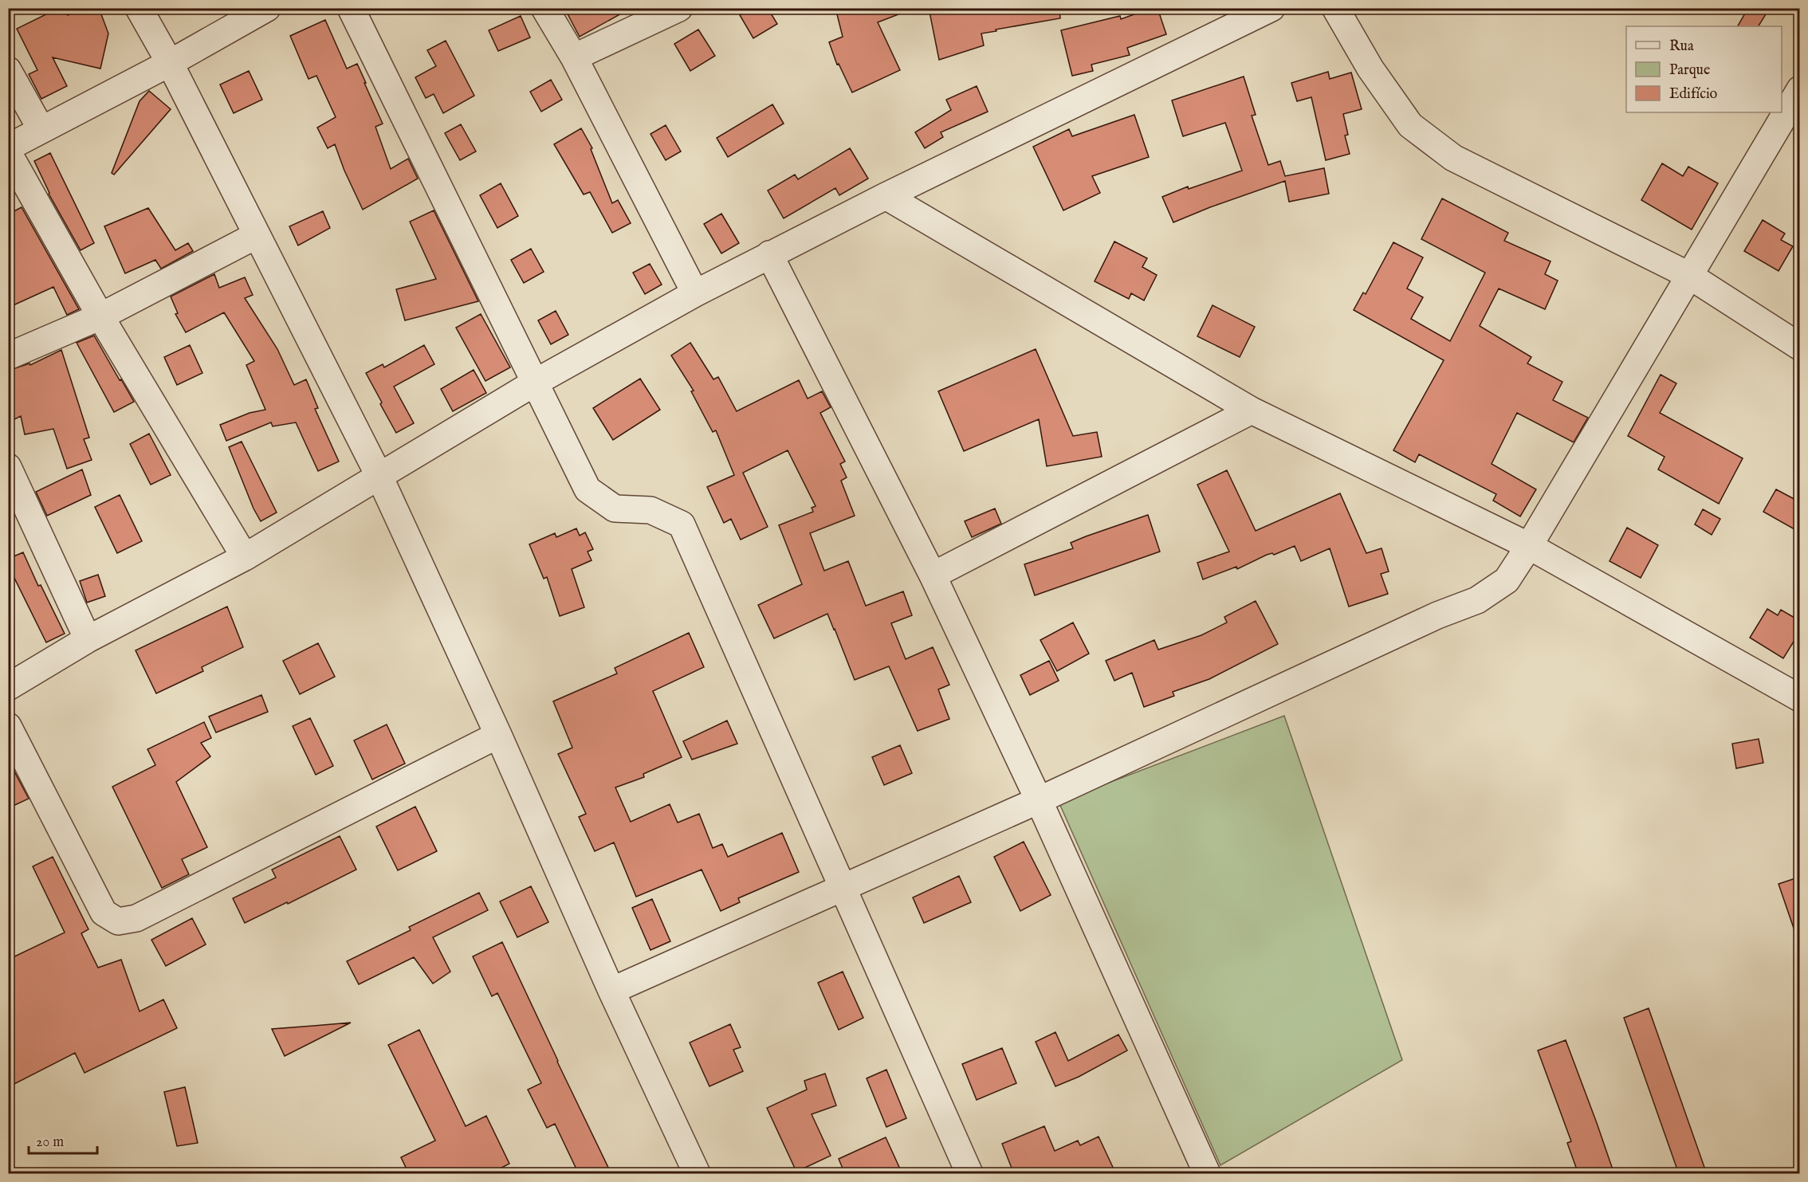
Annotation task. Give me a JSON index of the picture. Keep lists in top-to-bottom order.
{
  "legend": ["Rua", "Parque", "Edifício"],
  "scale_bar": "20 m"
}
